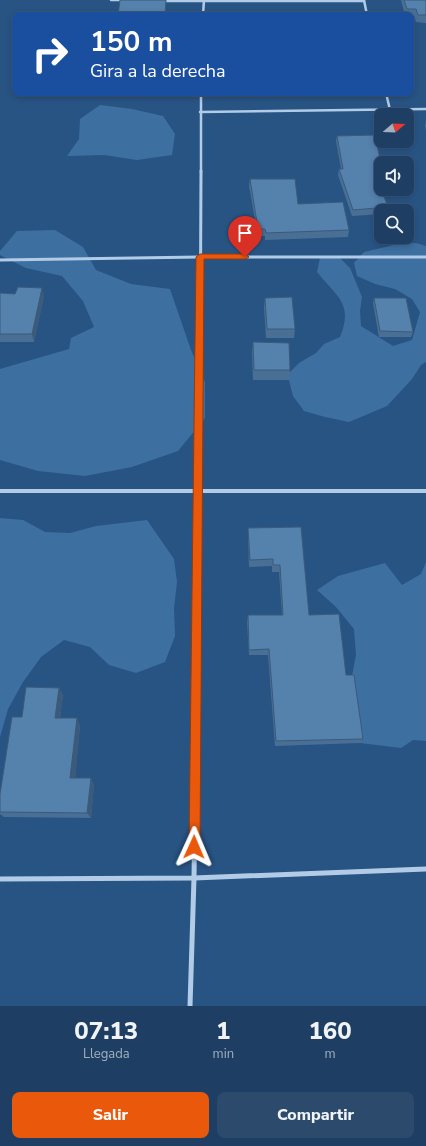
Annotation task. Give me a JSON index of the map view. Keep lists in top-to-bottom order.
{
  "north": "right",
  "page": {
    "turn": ["150 m", "Gira a la derecha"],
    "eta": [
      "07:13",
      "Llegada",
      "1",
      "min",
      "160",
      "m"
    ],
    "buttons": ["Salir", "Compartir"]
  }
}
